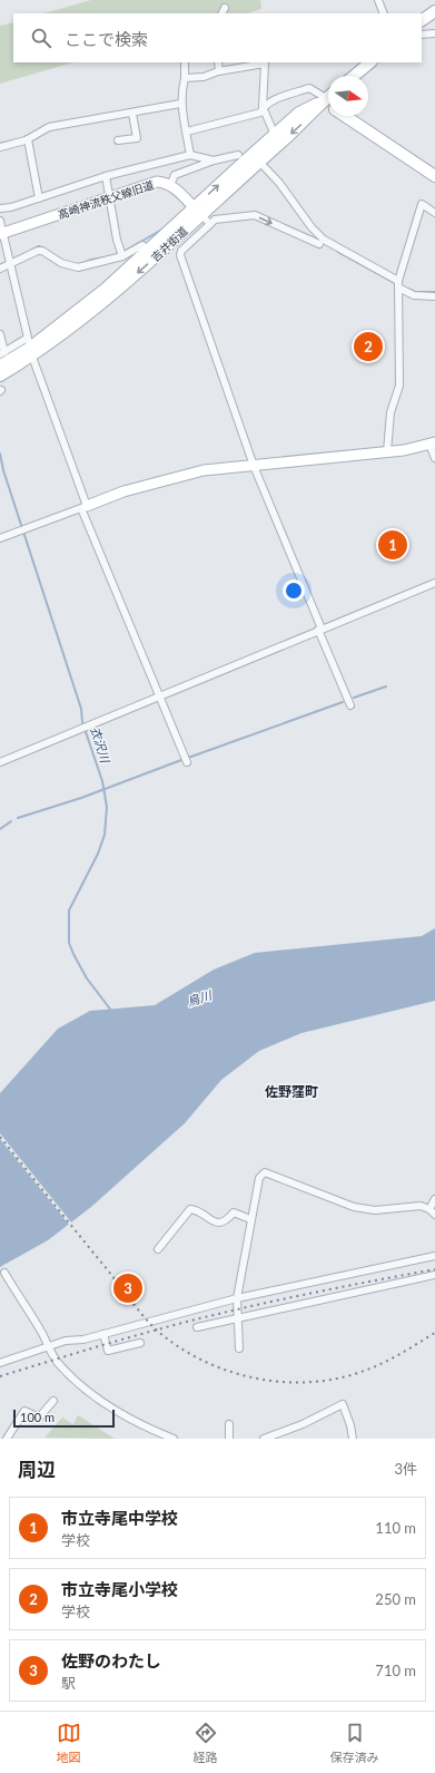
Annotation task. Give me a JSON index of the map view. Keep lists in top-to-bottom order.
{
  "streets": {
    "main road": ["吉井街道"],
    "street": ["高崎神流秩父線旧道"]
  },
  "crossings": [
    ["高崎神流秩父線旧道", "吉井街道"]
  ],
  "districts": ["佐野窪町"],
  "water": ["衣沢川", "烏川"],
  "scale_bar": "100 m",
  "north": "right",
  "page": {
    "search": "ここで検索",
    "pins": ["2", "1", "3"],
    "scale": "100 m",
    "heading": ["周辺", "3件"],
    "list": [
      {
        "mark": "1",
        "name": "市立寺尾中学校",
        "note": "学校",
        "value": "110 m"
      },
      {
        "mark": "2",
        "name": "市立寺尾小学校",
        "note": "学校",
        "value": "250 m"
      },
      {
        "mark": "3",
        "name": "佐野のわたし",
        "note": "駅",
        "value": "710 m"
      }
    ],
    "nav": ["地図", "経路", "保存済み"]
  }
}
